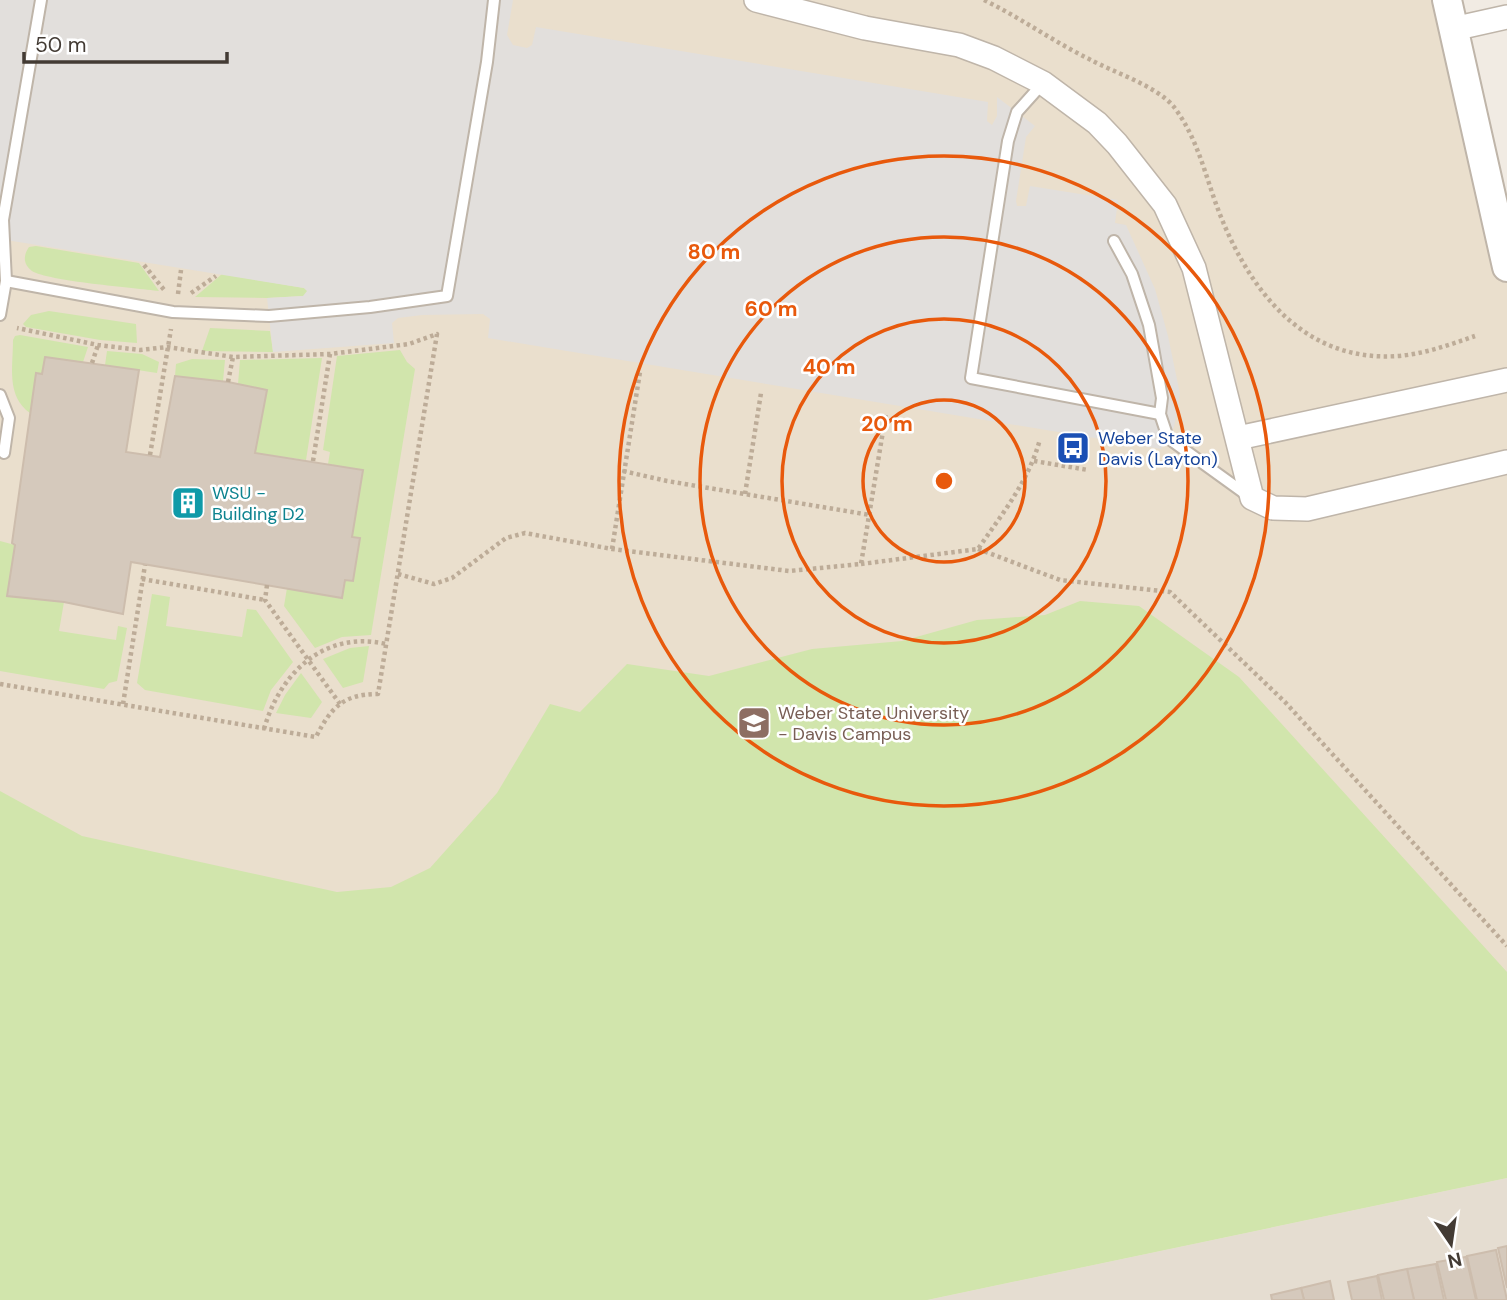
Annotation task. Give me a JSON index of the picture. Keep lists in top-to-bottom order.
{
  "places": {
    "bus stop": ["Weber State Davis (Layton)"],
    "building": ["WSU - Building D2"],
    "school or university": ["Weber State University - Davis Campus"]
  },
  "scale_bar": "50 m",
  "north": "bottom",
  "rings": [
    "80 m",
    "60 m",
    "40 m",
    "20 m"
  ]
}
